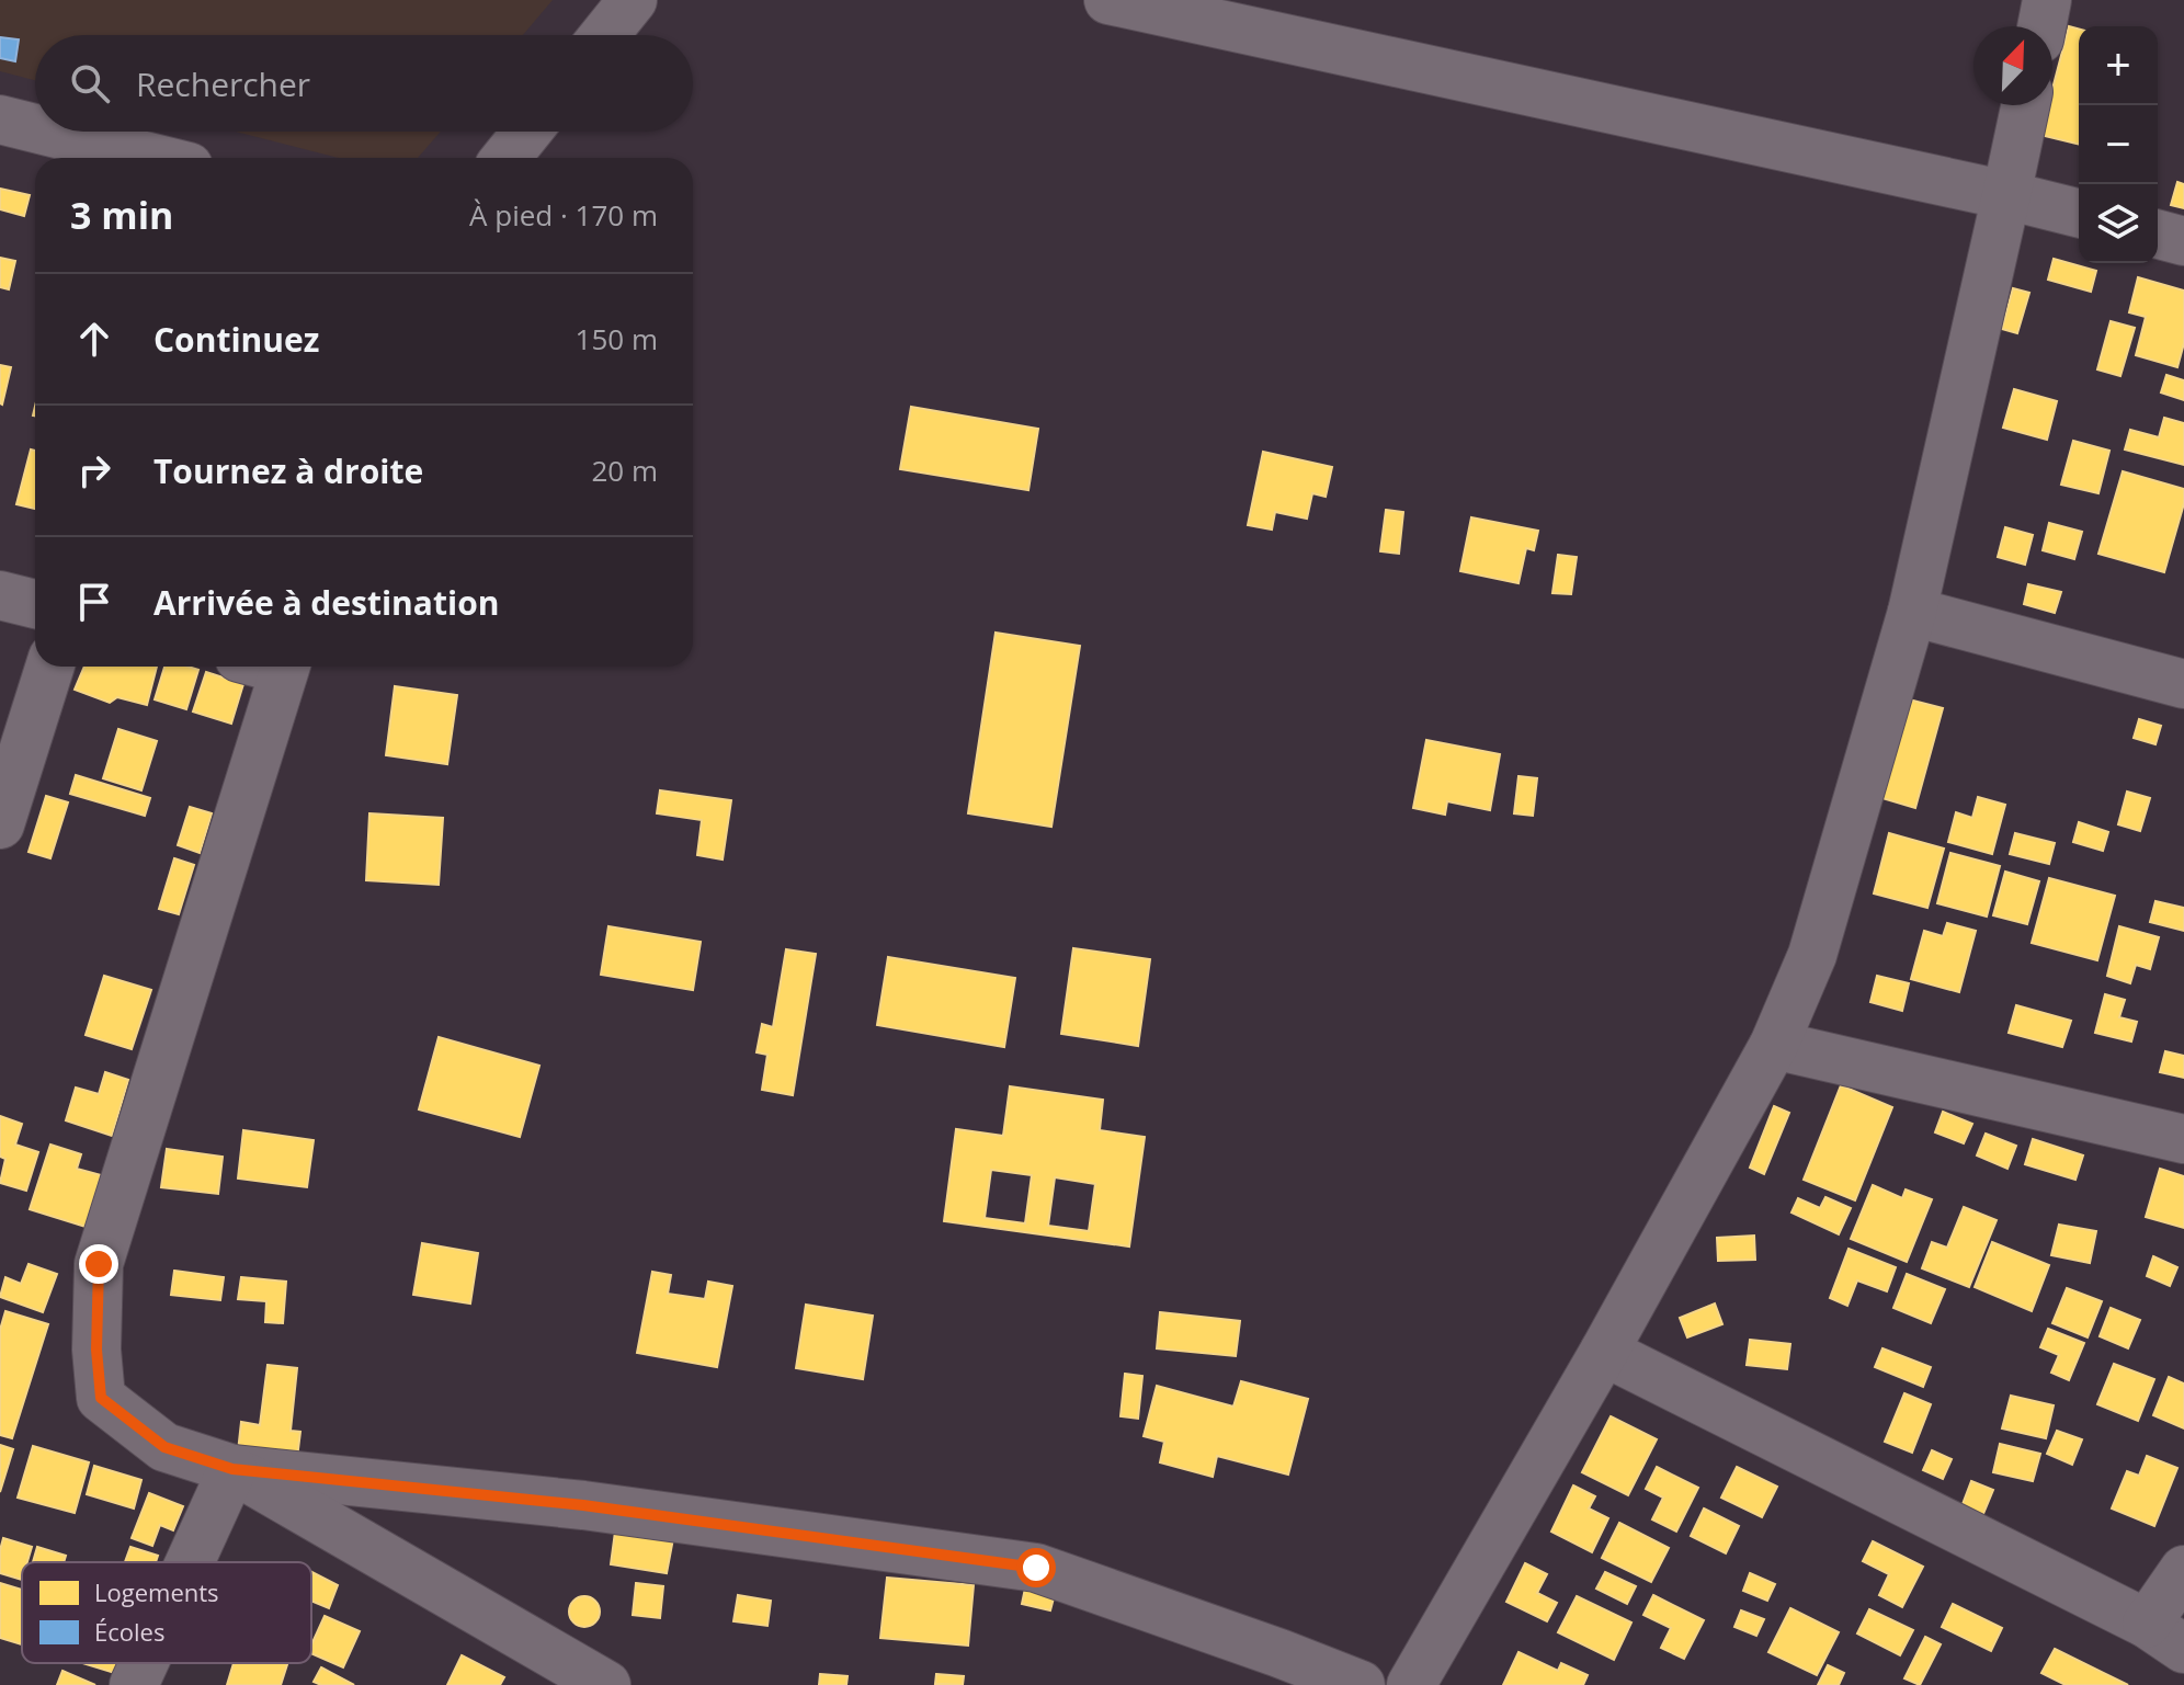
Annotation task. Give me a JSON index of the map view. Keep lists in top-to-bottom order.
{
  "legend": ["Logements", "Écoles"],
  "north": "top right",
  "page": {
    "map_buttons": ["+", "−"],
    "search": "Rechercher",
    "heading": ["3 min", "À pied · 170 m"],
    "list": [
      ["Continuez", "150 m"],
      ["Tournez à droite", "20 m"],
      "Arrivée à destination"
    ]
  }
}
